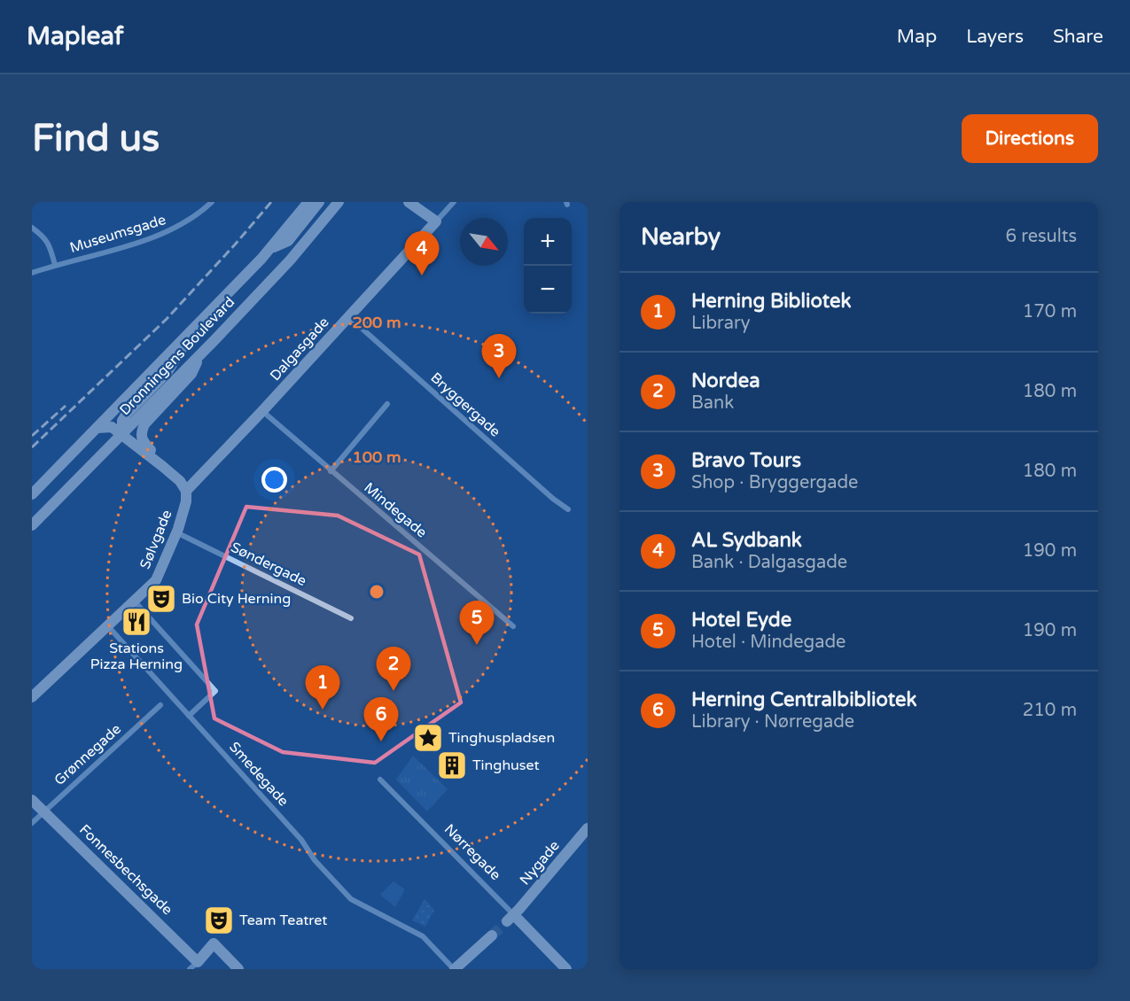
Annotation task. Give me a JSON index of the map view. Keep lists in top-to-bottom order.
{
  "streets": {
    "main road": [
      "Dalgasgade",
      "Dronningens Boulevard",
      "Sølvgade",
      "Nørregade",
      "Nygade",
      "Fonnesbechsgade"
    ],
    "street": [
      "Museumsgade",
      "Bryggergade",
      "Mindegade",
      "Søndergade",
      "Grønnegade",
      "Smedegade"
    ]
  },
  "crossings": [
    ["Dalgasgade", "Bryggergade"],
    ["Dalgasgade", "Mindegade"],
    ["Dalgasgade", "Sølvgade"],
    ["Sølvgade", "Søndergade"],
    ["Sølvgade", "Smedegade"],
    ["Grønnegade", "Fonnesbechsgade"],
    ["Nørregade", "Nygade"]
  ],
  "places": {
    "theatre": ["Bio City Herning", "Team Teatret"],
    "restaurant": ["Stations Pizza Herning"],
    "place": ["Tinghuspladsen"],
    "building": ["Tinghuset"]
  },
  "north": "bottom right",
  "page": {
    "header": "Mapleaf",
    "nav": ["Map", "Layers", "Share"],
    "buttons": "Directions",
    "title": "Find us",
    "heading": ["Nearby", "6 results"],
    "map_buttons": ["+", "−"],
    "pins": [
      "4",
      "3",
      "5",
      "2",
      "1",
      "6"
    ],
    "list": [
      {
        "mark": "1",
        "name": "Herning Bibliotek",
        "note": "Library",
        "value": "170 m"
      },
      {
        "mark": "2",
        "name": "Nordea",
        "note": "Bank",
        "value": "180 m"
      },
      {
        "mark": "3",
        "name": "Bravo Tours",
        "note": "Shop · Bryggergade",
        "value": "180 m"
      },
      {
        "mark": "4",
        "name": "AL Sydbank",
        "note": "Bank · Dalgasgade",
        "value": "190 m"
      },
      {
        "mark": "5",
        "name": "Hotel Eyde",
        "note": "Hotel · Mindegade",
        "value": "190 m"
      },
      {
        "mark": "6",
        "name": "Herning Centralbibliotek",
        "note": "Library · Nørregade",
        "value": "210 m"
      }
    ]
  },
  "rings": ["200 m", "100 m"]
}
